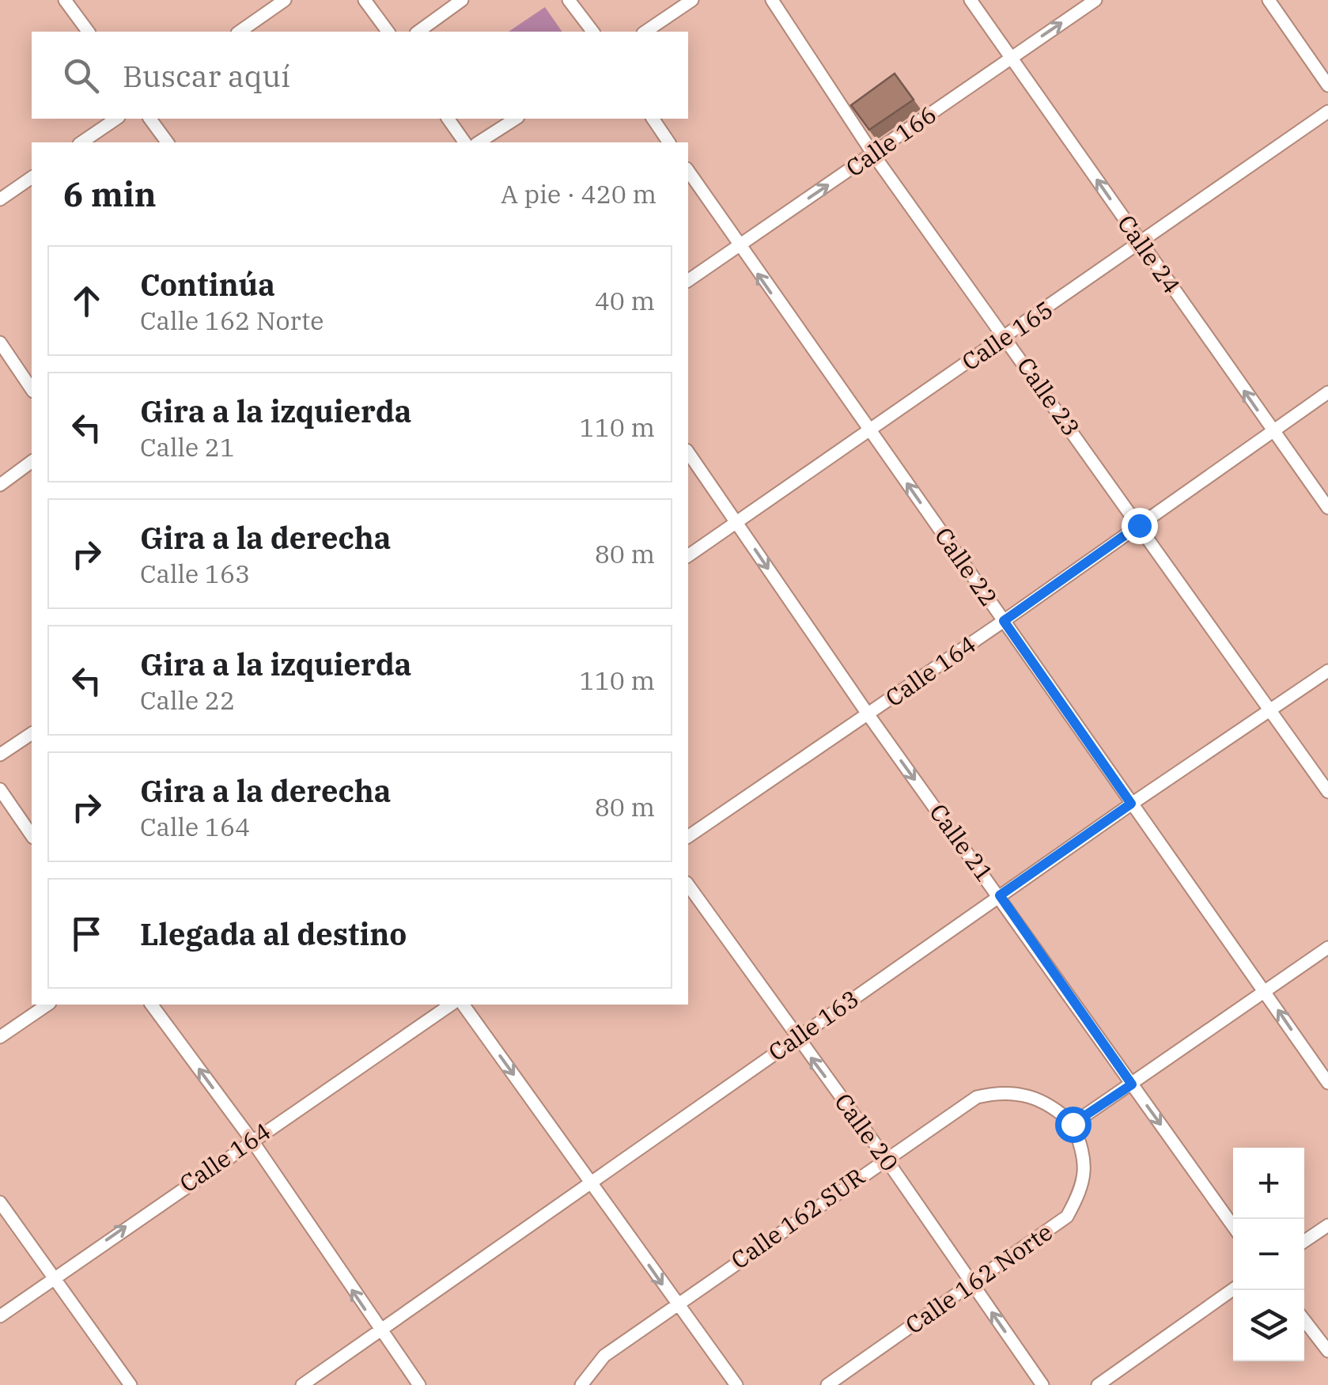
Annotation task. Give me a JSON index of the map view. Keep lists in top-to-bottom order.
{
  "streets": {
    "street": [
      "Calle 166",
      "Calle 24",
      "Calle 165",
      "Calle 23",
      "Calle 22",
      "Calle 164",
      "Calle 21",
      "Calle 163",
      "Calle 20",
      "Calle 162 SUR",
      "Calle 162 Norte"
    ]
  },
  "crossings": [
    ["Calle 166", "Calle 24"],
    ["Calle 166", "Calle 23"],
    ["Calle 166", "Calle 22"],
    ["Calle 24", "Calle 165"],
    ["Calle 24", "Calle 164"],
    ["Calle 165", "Calle 23"],
    ["Calle 165", "Calle 22"],
    ["Calle 165", "Calle 21"],
    ["Calle 23", "Calle 164"],
    ["Calle 23", "Calle 163"],
    ["Calle 22", "Calle 164"],
    ["Calle 22", "Calle 163"],
    ["Calle 164", "Calle 21"],
    ["Calle 21", "Calle 163"],
    ["Calle 163", "Calle 20"],
    ["Calle 20", "Calle 162 SUR"],
    ["Calle 20", "Calle 162 Norte"],
    ["Calle 162 SUR", "Calle 162 Norte"]
  ],
  "one_way": [
    "Calle 166",
    "Calle 24",
    "Calle 22",
    "Calle 21",
    "Calle 20"
  ],
  "page": {
    "search": "Buscar aquí",
    "heading": ["6 min", "A pie · 420 m"],
    "list": [
      ["Continúa", "Calle 162 Norte", "40 m"],
      ["Gira a la izquierda", "Calle 21", "110 m"],
      ["Gira a la derecha", "Calle 163", "80 m"],
      ["Gira a la izquierda", "Calle 22", "110 m"],
      ["Gira a la derecha", "Calle 164", "80 m"],
      "Llegada al destino"
    ],
    "map_buttons": ["+", "−"]
  }
}
